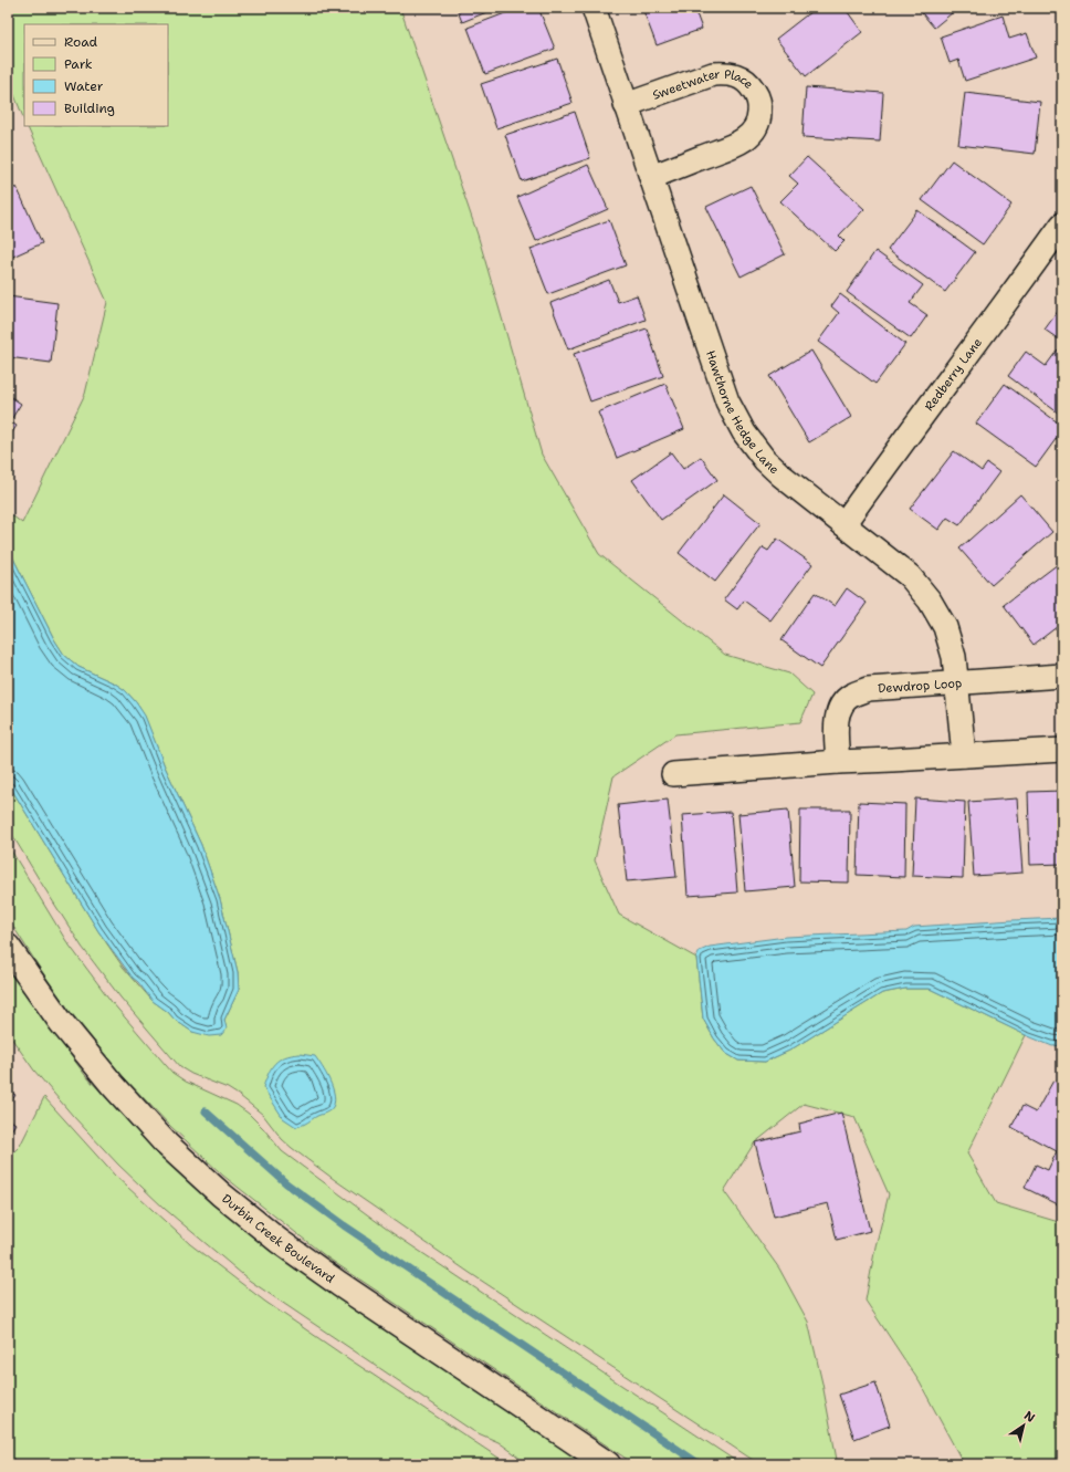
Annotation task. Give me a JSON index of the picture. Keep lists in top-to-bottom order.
{
  "streets": {
    "street": [
      "Sweetwater Place",
      "Redberry Lane",
      "Hawthorne Hedge Lane",
      "Dewdrop Loop",
      "Durbin Creek Boulevard"
    ]
  },
  "crossings": [
    ["Sweetwater Place", "Hawthorne Hedge Lane"],
    ["Redberry Lane", "Hawthorne Hedge Lane"],
    ["Hawthorne Hedge Lane", "Dewdrop Loop"]
  ],
  "legend": [
    "Road",
    "Park",
    "Water",
    "Building"
  ],
  "north": "top right"
}
